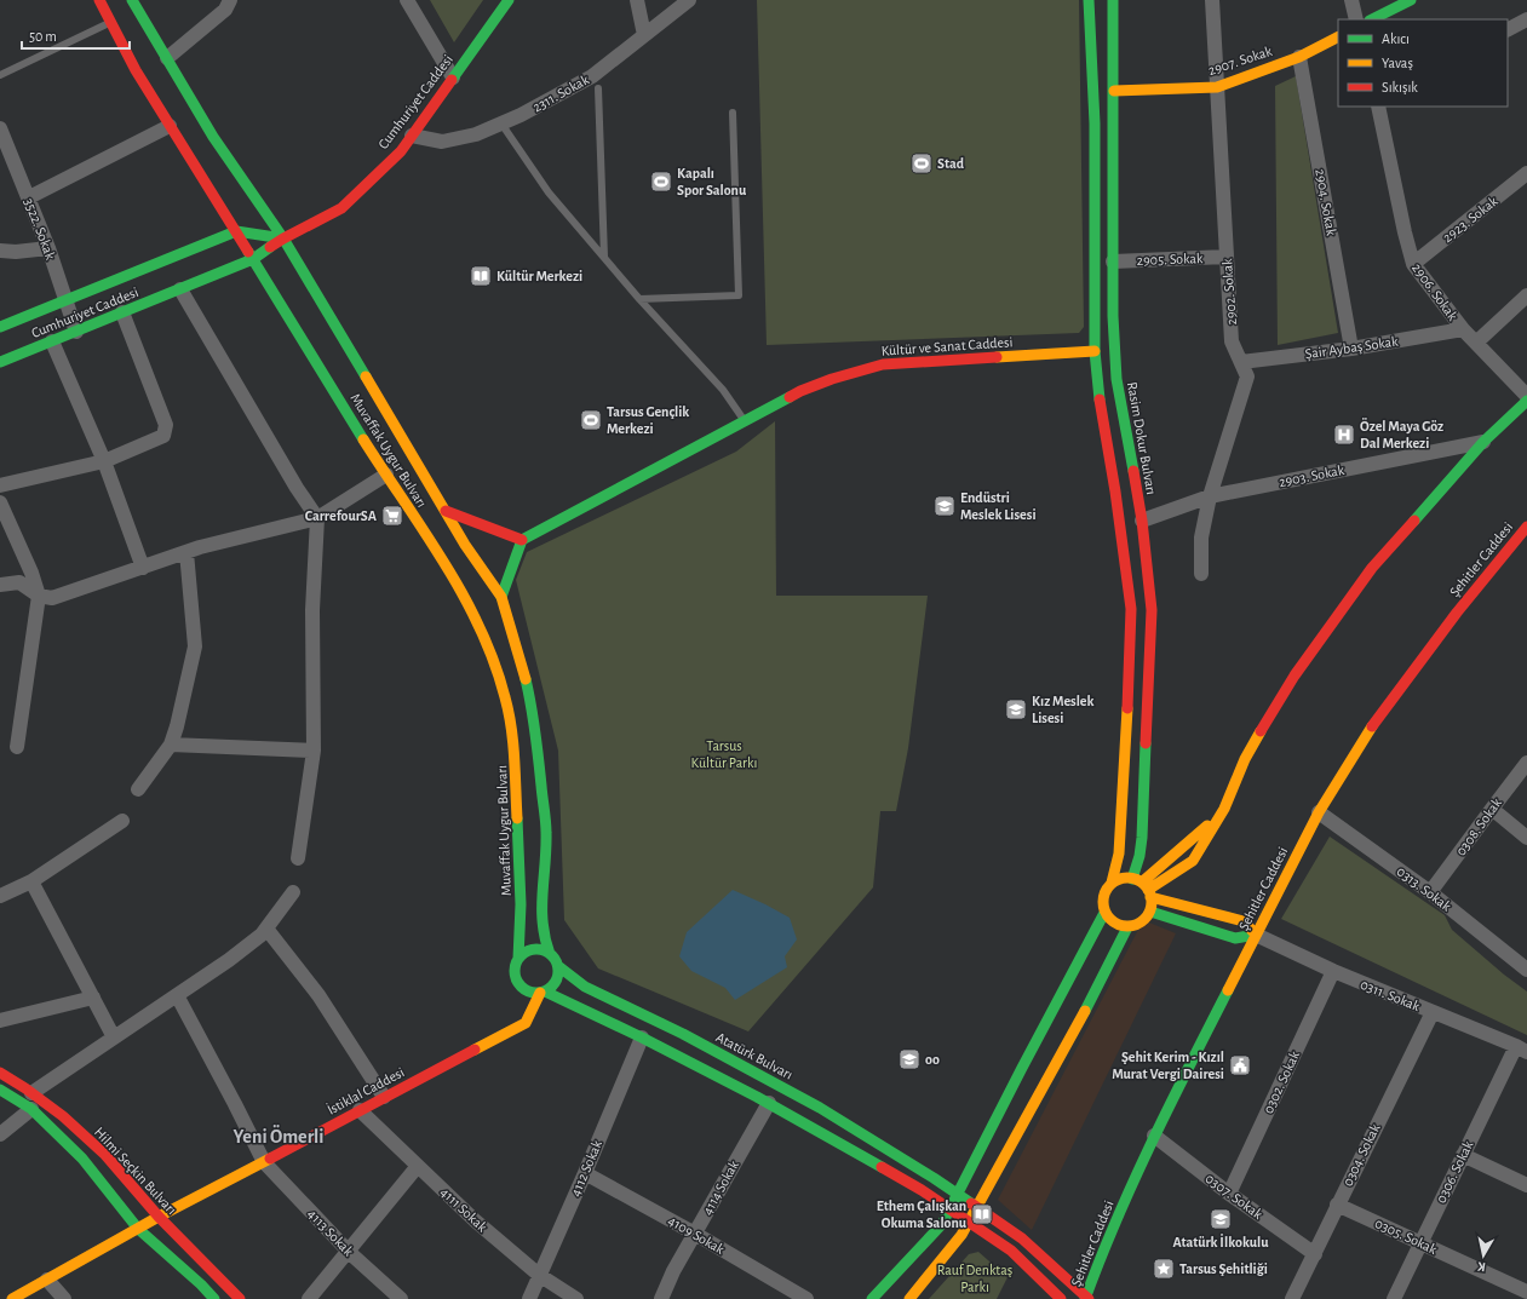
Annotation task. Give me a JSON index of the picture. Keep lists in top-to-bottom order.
{
  "streets": {
    "main road": [
      "2907. Sokak",
      "Cumhuriyet Caddesi",
      "Kültür ve Sanat Caddesi",
      "Rasim Dokur Bulvarı",
      "Muvaffak Uygur Bulvarı",
      "Şehitler Caddesi",
      "Atatürk Bulvarı",
      "İstiklal Caddesi",
      "Hilmi Seçkin Bulvarı"
    ],
    "street": [
      "2311. Sokak",
      "2904. Sokak",
      "2923. Sokak",
      "3522. Sokak",
      "2905. Sokak",
      "2902. Sokak",
      "2906. Sokak",
      "Şair Aybaş Sokak",
      "2903. Sokak",
      "0308. Sokak",
      "0313. Sokak",
      "0311. Sokak",
      "0302. Sokak",
      "0304. Sokak",
      "4112 Sokak",
      "0306. Sokak",
      "4114 Sokak",
      "0307. Sokak",
      "4111 Sokak",
      "4113 Sokak",
      "4109 Sokak",
      "0305. Sokak"
    ]
  },
  "crossings": [
    ["2907. Sokak", "2904. Sokak"],
    ["2907. Sokak", "2902. Sokak"],
    ["2907. Sokak", "Rasim Dokur Bulvarı"],
    ["2311. Sokak", "Cumhuriyet Caddesi"],
    ["Cumhuriyet Caddesi", "3522. Sokak"],
    ["Cumhuriyet Caddesi", "Muvaffak Uygur Bulvarı"],
    ["2904. Sokak", "Şair Aybaş Sokak"],
    ["2923. Sokak", "2906. Sokak"],
    ["2905. Sokak", "2902. Sokak"],
    ["2905. Sokak", "Rasim Dokur Bulvarı"],
    ["2902. Sokak", "Şair Aybaş Sokak"],
    ["2902. Sokak", "2903. Sokak"],
    ["2906. Sokak", "Şair Aybaş Sokak"],
    ["Rasim Dokur Bulvarı", "2903. Sokak"],
    ["Muvaffak Uygur Bulvarı", "Atatürk Bulvarı"],
    ["Muvaffak Uygur Bulvarı", "İstiklal Caddesi"],
    ["Şehitler Caddesi", "0313. Sokak"],
    ["Şehitler Caddesi", "0311. Sokak"],
    ["Şehitler Caddesi", "Atatürk Bulvarı"],
    ["Şehitler Caddesi", "0307. Sokak"],
    ["0308. Sokak", "0313. Sokak"],
    ["0311. Sokak", "0302. Sokak"],
    ["0311. Sokak", "0304. Sokak"],
    ["0311. Sokak", "0306. Sokak"],
    ["Atatürk Bulvarı", "İstiklal Caddesi"],
    ["0302. Sokak", "0307. Sokak"],
    ["İstiklal Caddesi", "Hilmi Seçkin Bulvarı"],
    ["İstiklal Caddesi", "4111 Sokak"],
    ["İstiklal Caddesi", "4113 Sokak"],
    ["0304. Sokak", "0307. Sokak"],
    ["0304. Sokak", "0305. Sokak"],
    ["4112 Sokak", "4111 Sokak"],
    ["4112 Sokak", "4109 Sokak"],
    ["0306. Sokak", "0305. Sokak"],
    ["4114 Sokak", "4109 Sokak"]
  ],
  "districts": ["Yeni Ömerli"],
  "parks": ["Tarsus Kültür Parkı", "Rauf Denktaş Parkı"],
  "places": {
    "sports": ["Stad", "Kapalı Spor Salonu", "Tarsus Gençlik Merkezi"],
    "library": ["Kültür Merkezi", "Ethem Çalışkan Okuma Salonu"],
    "hospital": ["Özel Maya Göz Dal Merkezi"],
    "school or university": [
      "Endüstri Meslek Lisesi",
      "Kız Meslek Lisesi",
      "oo",
      "Atatürk İlkokulu"
    ],
    "supermarket": ["CarrefourSA"],
    "public building": ["Şehit Kerim - Kızıl Murat Vergi Dairesi"],
    "place": ["Tarsus Şehitliği"]
  },
  "legend": ["Akıcı", "Yavaş", "Sıkışık"],
  "scale_bar": "50 m",
  "north": "bottom"
}
